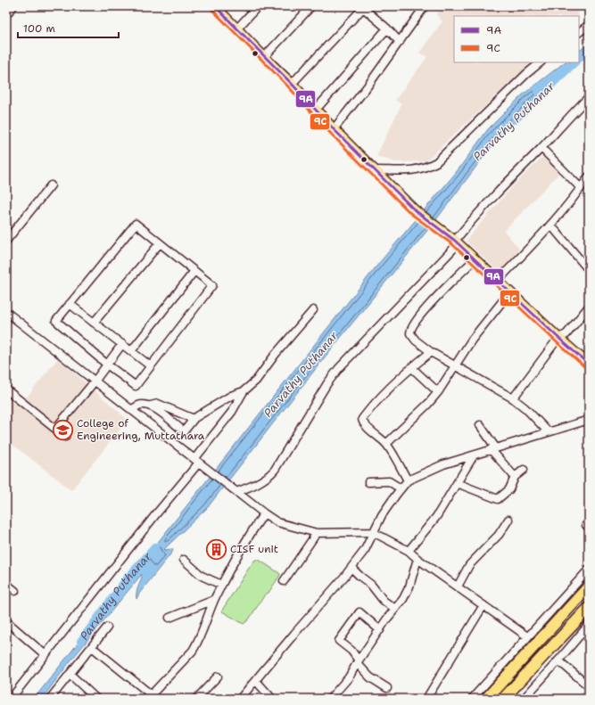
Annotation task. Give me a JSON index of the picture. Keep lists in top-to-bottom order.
{
  "water": ["Parvathy Puthanar"],
  "places": {
    "school or university": ["College of Engineering, Muttathara"],
    "building": ["CISF unit"]
  },
  "lines": ["transit line 9A", "transit line 9C"],
  "legend": ["9A", "9C"],
  "scale_bar": "100 m"
}
